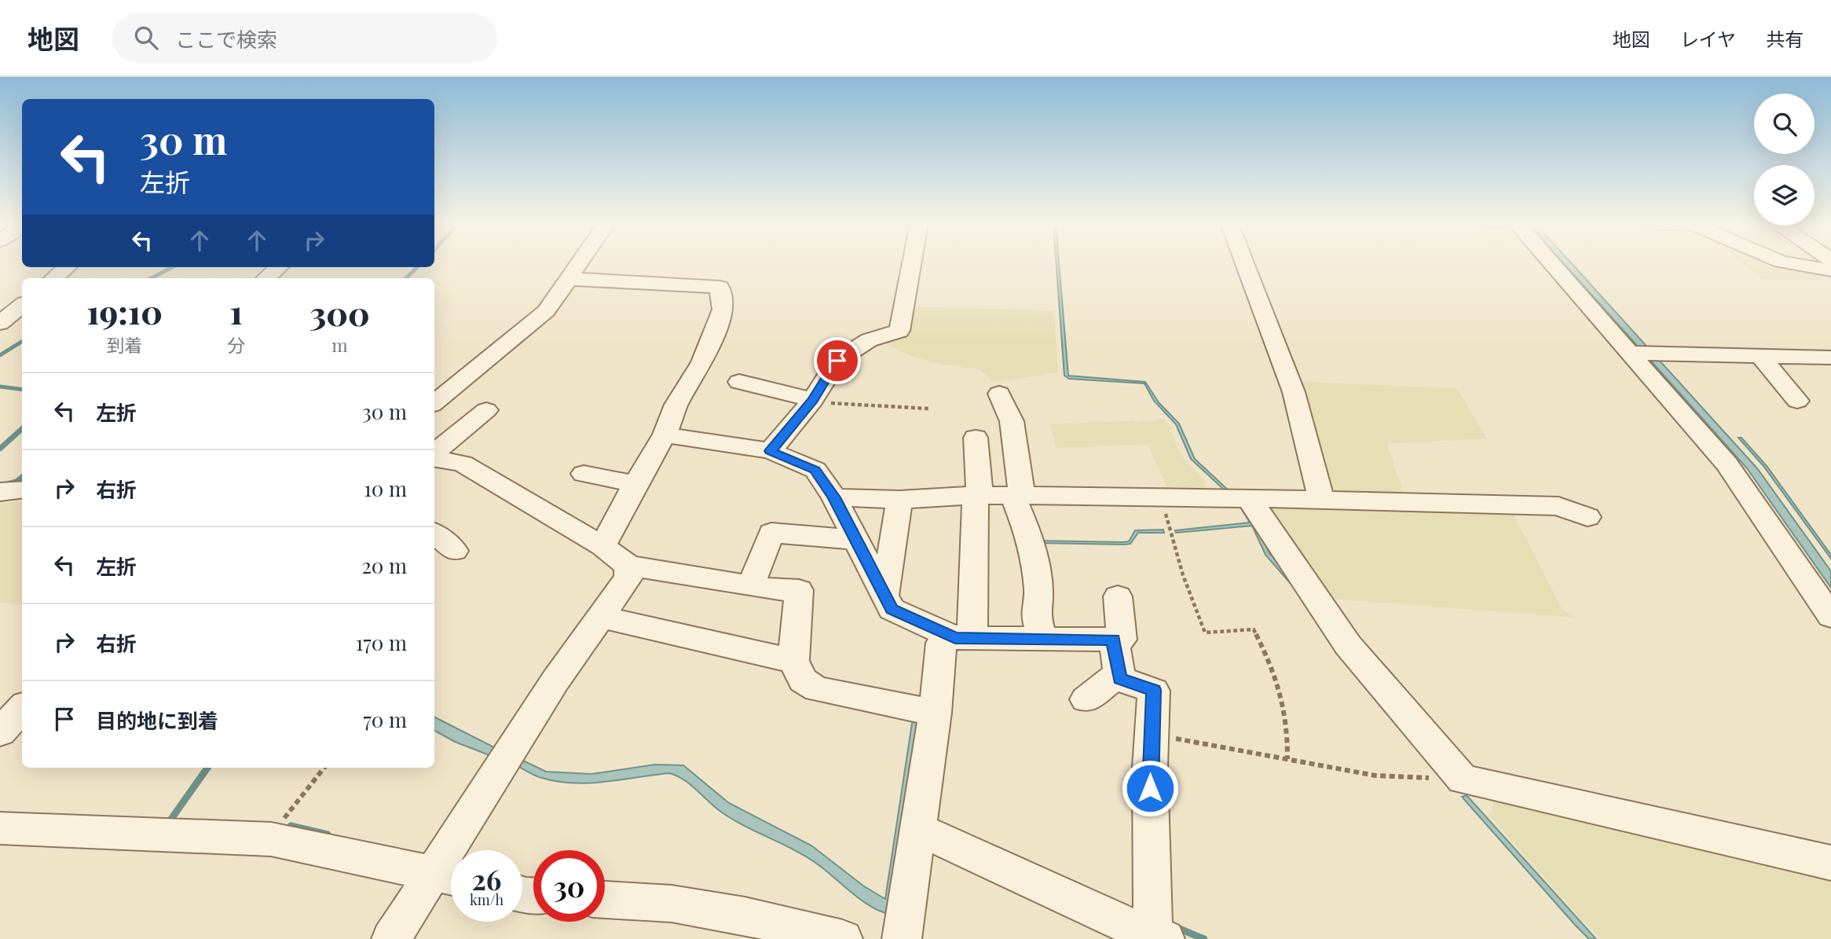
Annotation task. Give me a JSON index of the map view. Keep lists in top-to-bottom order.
{
  "page": {
    "header": "地図",
    "search": "ここで検索",
    "nav": ["地図", "レイヤ", "共有"],
    "turn": ["30 m", "左折"],
    "eta": [
      "19:10",
      "到着",
      "1",
      "分",
      "300",
      "m"
    ],
    "list": [
      {
        "name": "左折",
        "value": "30 m"
      },
      {
        "name": "右折",
        "value": "10 m"
      },
      {
        "name": "左折",
        "value": "20 m"
      },
      {
        "name": "右折",
        "value": "170 m"
      },
      {
        "name": "目的地に到着",
        "value": "70 m"
      }
    ],
    "speed": "26 km/h",
    "limit": "30"
  }
}
